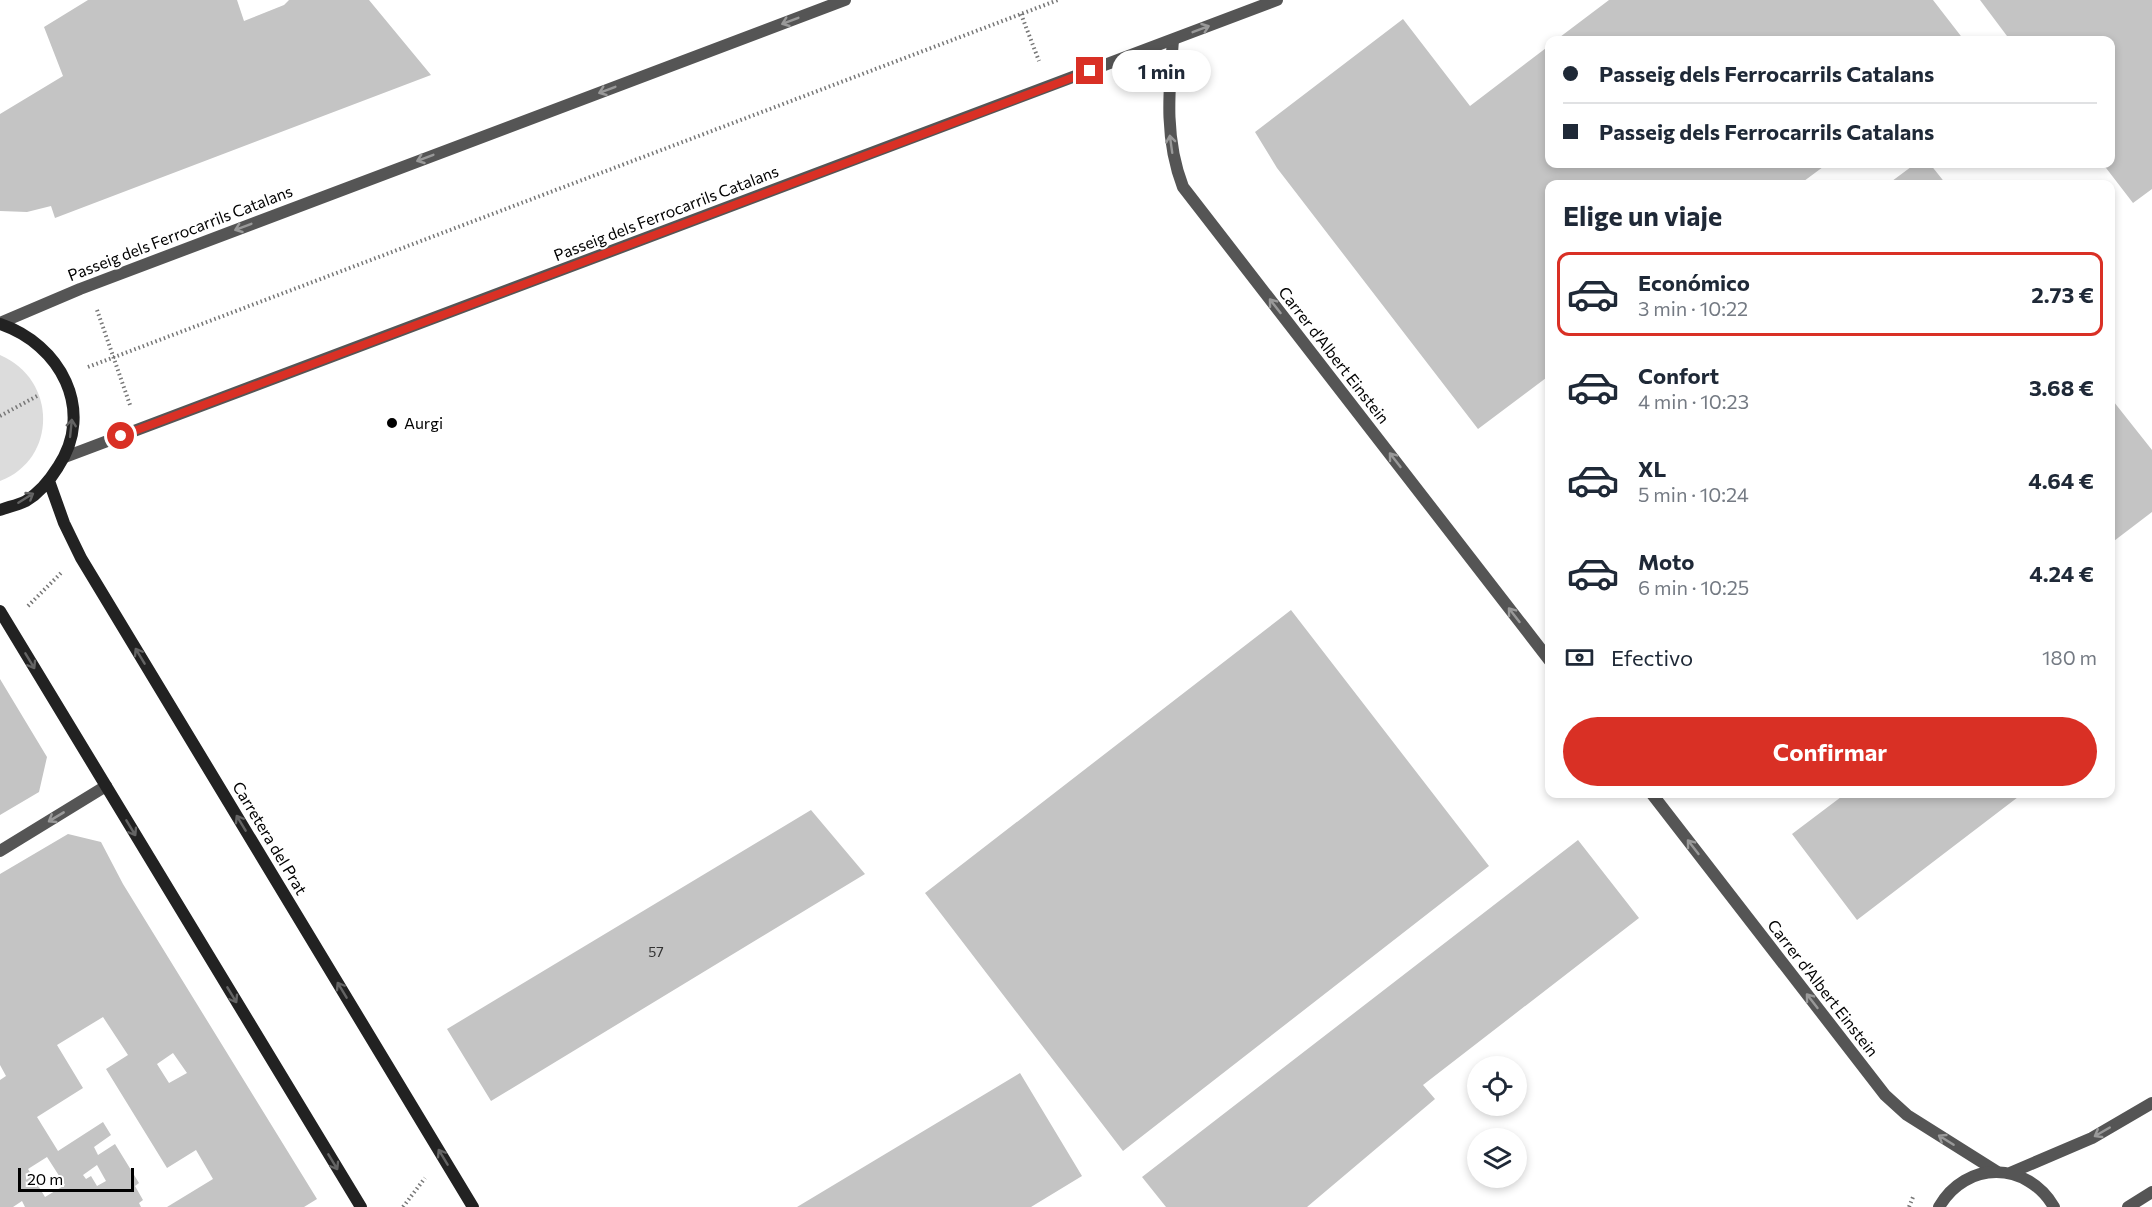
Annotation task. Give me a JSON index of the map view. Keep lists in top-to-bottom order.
{
  "streets": {
    "main road": ["Carretera del Prat"],
    "street": ["Passeig dels Ferrocarrils Catalans", "Carrer d'Albert Einstein"]
  },
  "crossings": [
    ["Passeig dels Ferrocarrils Catalans", "Carrer d'Albert Einstein"]
  ],
  "one_way": ["Carrer d'Albert Einstein"],
  "places": ["Aurgi"],
  "house_numbers": ["57"],
  "scale_bar": "20 m",
  "page": {
    "banner": ["Passeig dels Ferrocarrils Catalans", "Passeig dels Ferrocarrils Catalans"],
    "bubble": "1 min",
    "heading": "Elige un viaje",
    "list": [
      {
        "name": "Económico",
        "note": "3 min · 10:22",
        "value": "2.73 €"
      },
      {
        "name": "Confort",
        "note": "4 min · 10:23",
        "value": "3.68 €"
      },
      {
        "name": "XL",
        "note": "5 min · 10:24",
        "value": "4.64 €"
      },
      {
        "name": "Moto",
        "note": "6 min · 10:25",
        "value": "4.24 €"
      }
    ],
    "pay": ["Efectivo", "180 m"],
    "buttons": "Confirmar",
    "scale": "20 m"
  }
}
